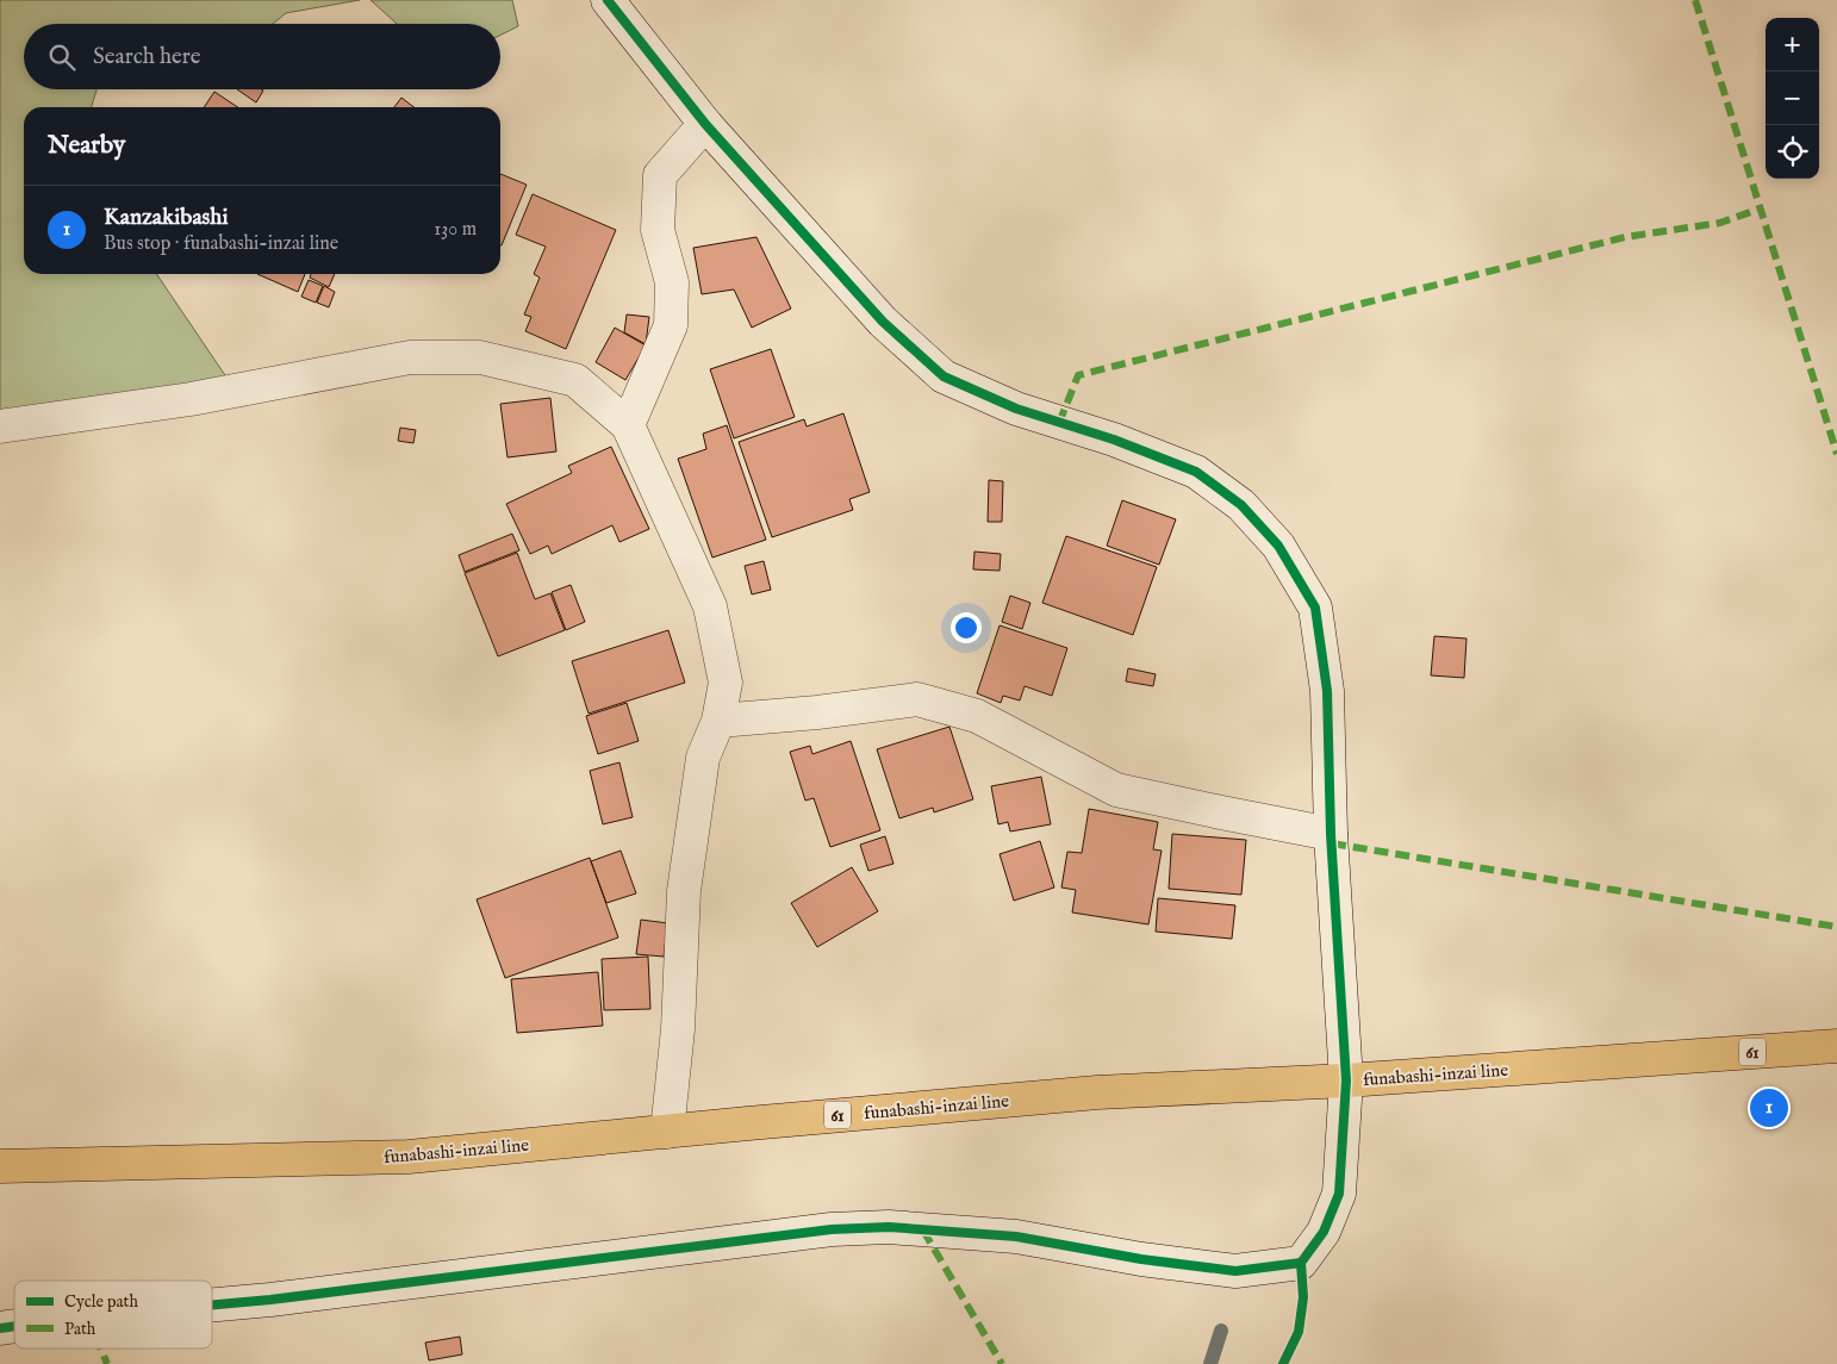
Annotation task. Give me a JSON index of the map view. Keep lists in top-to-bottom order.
{
  "streets": {
    "main road": ["61", "funabashi-inzai line"]
  },
  "legend": ["Cycle path", "Path"],
  "page": {
    "map_buttons": ["+", "−"],
    "search": "Search here",
    "heading": "Nearby",
    "list": [
      {
        "mark": "1",
        "name": "Kanzakibashi",
        "note": "Bus stop · funabashi-inzai line",
        "value": "130 m"
      }
    ],
    "pins": "1"
  }
}
